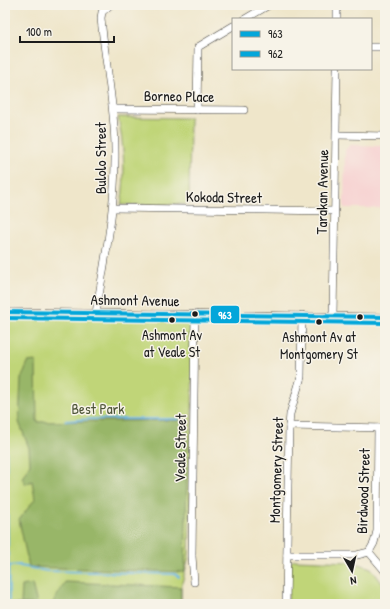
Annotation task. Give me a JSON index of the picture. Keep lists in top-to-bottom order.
{
  "streets": {
    "street": [
      "Borneo Place",
      "Bulolo Street",
      "Tarakan Avenue",
      "Kokoda Street",
      "Ashmont Avenue",
      "Veale Street",
      "Montgomery Street",
      "Birdwood Street"
    ]
  },
  "crossings": [
    ["Borneo Place", "Bulolo Street"],
    ["Bulolo Street", "Kokoda Street"],
    ["Bulolo Street", "Ashmont Avenue"],
    ["Tarakan Avenue", "Kokoda Street"],
    ["Tarakan Avenue", "Ashmont Avenue"],
    ["Ashmont Avenue", "Veale Street"],
    ["Ashmont Avenue", "Montgomery Street"]
  ],
  "parks": ["Best Park"],
  "places": ["Ashmont Av at Veale St", "Ashmont Av at Montgomery St"],
  "lines": ["transit line 963", "transit line 962"],
  "legend": ["963", "962"],
  "scale_bar": "100 m",
  "north": "bottom"
}
